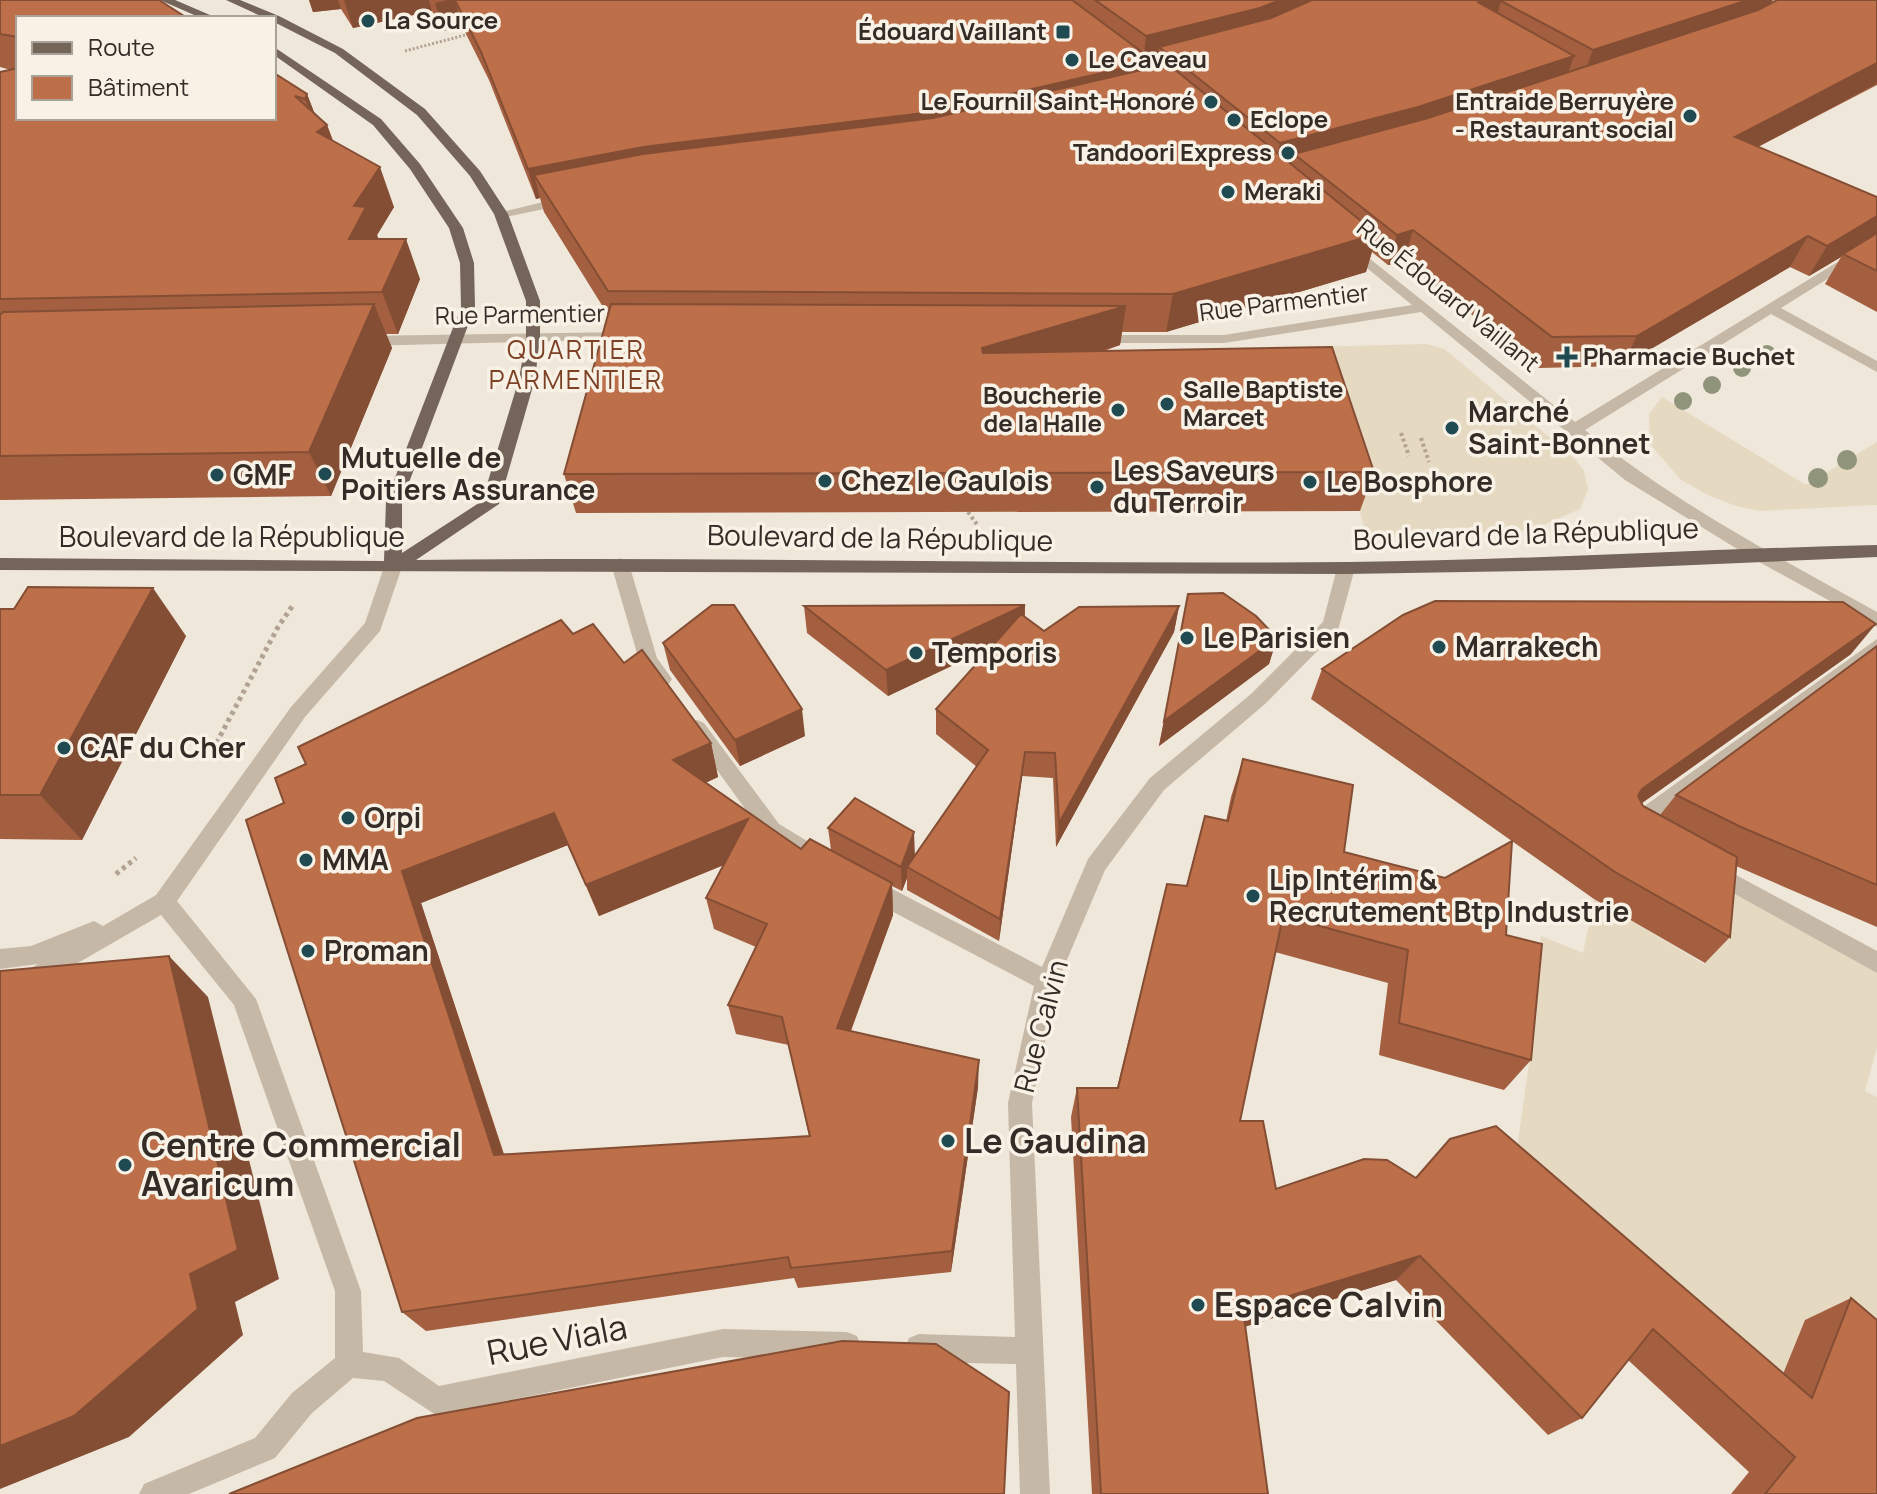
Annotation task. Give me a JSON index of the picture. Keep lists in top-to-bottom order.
{
  "streets": {
    "main road": ["Boulevard de la République"],
    "street": [
      "Rue Édouard Vaillant",
      "Rue Parmentier",
      "Rue Calvin",
      "Rue Viala"
    ]
  },
  "crossings": [
    ["Rue Édouard Vaillant", "Rue Parmentier"],
    ["Rue Édouard Vaillant", "Boulevard de la République"],
    ["Boulevard de la République", "Rue Calvin"],
    ["Rue Calvin", "Rue Viala"]
  ],
  "districts": ["QUARTIER PARMENTIER"],
  "places": {
    "other": [
      "La Source",
      "Le Caveau",
      "Le Fournil Saint-Honoré",
      "Entraide Berruyère - Restaurant social",
      "Eclope",
      "Tandoori Express",
      "Meraki",
      "Salle Baptiste Marcet",
      "Boucherie de la Halle",
      "Marché Saint-Bonnet",
      "Mutuelle de Poitiers Assurance",
      "GMF",
      "Chez le Gaulois",
      "Le Bosphore",
      "Les Saveurs du Terroir",
      "Le Parisien",
      "Marrakech",
      "Temporis",
      "CAF du Cher",
      "Orpi",
      "MMA",
      "Lip Intérim & Recrutement Btp Industrie",
      "Proman",
      "Le Gaudina",
      "Centre Commercial Avaricum",
      "Espace Calvin"
    ],
    "transit": ["Édouard Vaillant"],
    "health": ["Pharmacie Buchet"]
  },
  "legend": ["Route", "Bâtiment"]
}
